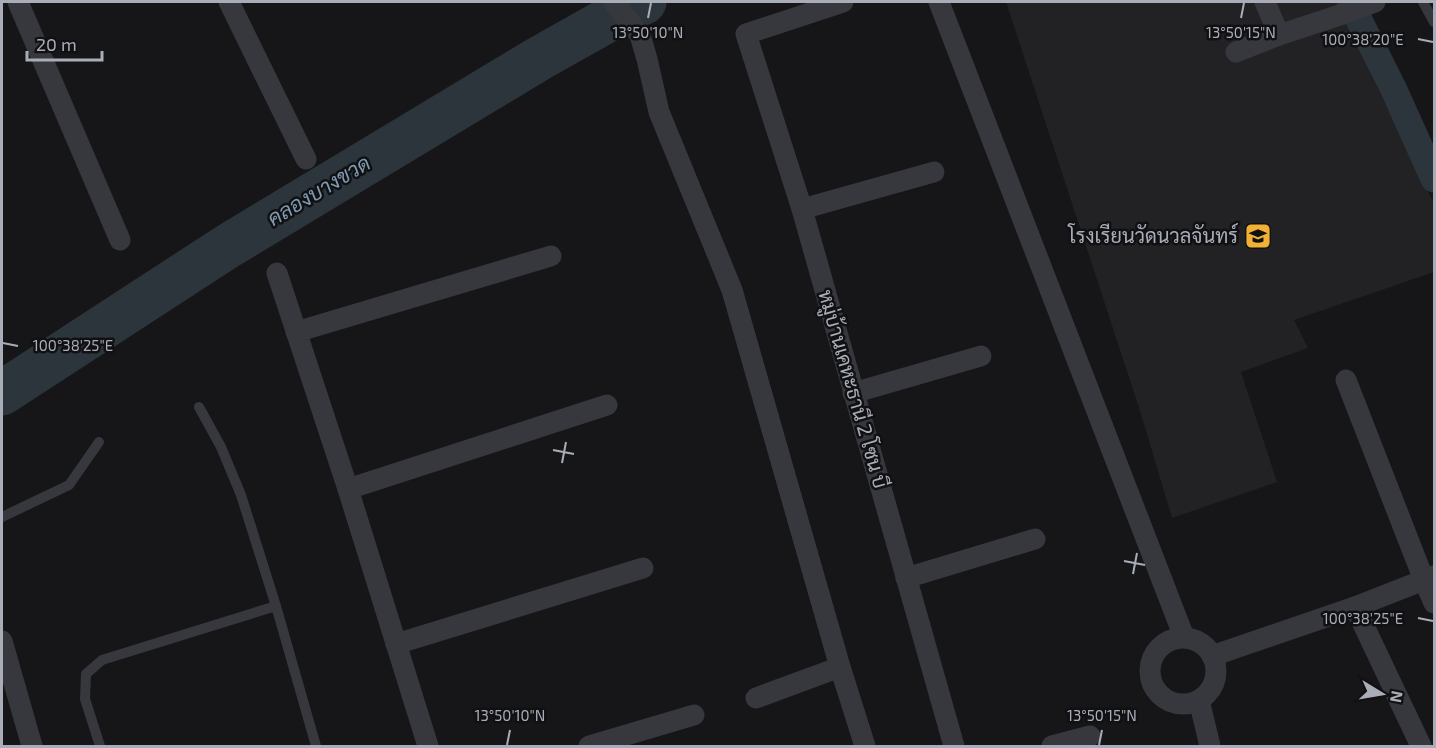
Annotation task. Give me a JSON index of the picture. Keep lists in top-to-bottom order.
{
  "streets": {
    "street": ["หมู่บ้านเคหะธานี 2 โซน บี"]
  },
  "water": ["คลองบางขวด"],
  "places": {
    "school or university": ["โรงเรียนวัดนวลจันทร์"]
  },
  "scale_bar": "20 m",
  "north": "right",
  "coordinates": [
    "13°50'10\"N",
    "13°50'15\"N",
    "100°38'20\"E",
    "100°38'25\"E"
  ]
}
